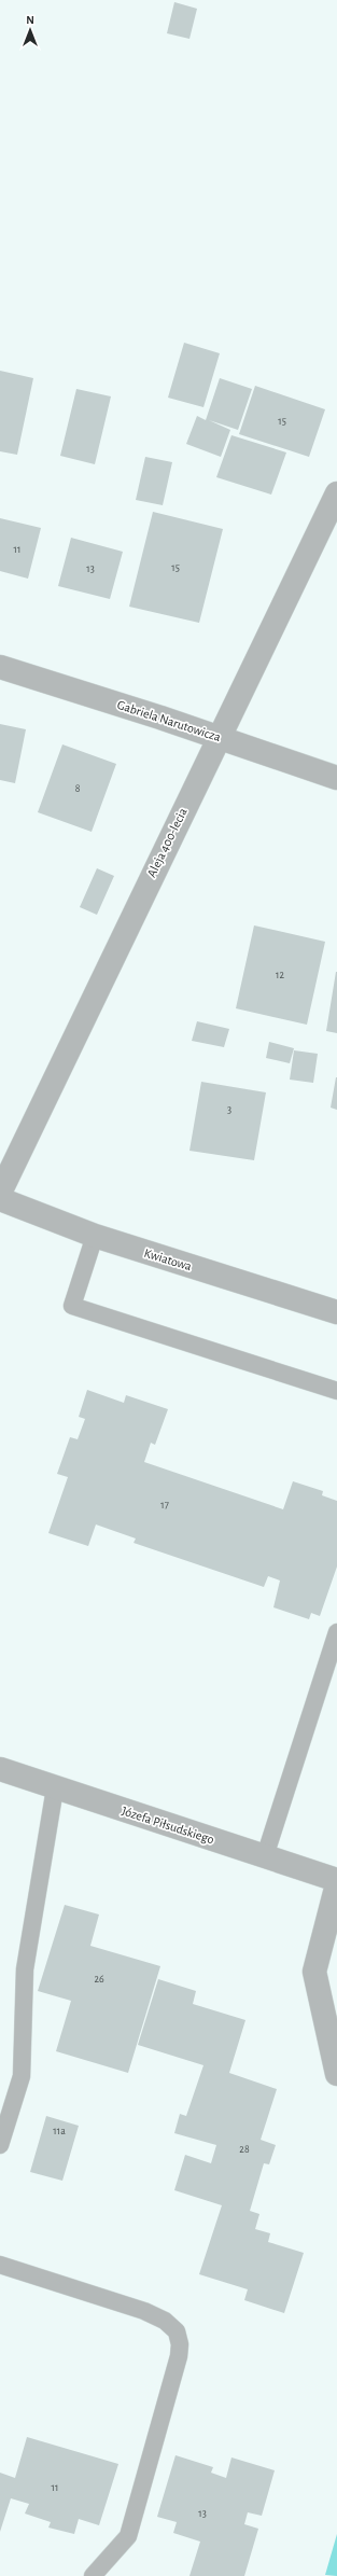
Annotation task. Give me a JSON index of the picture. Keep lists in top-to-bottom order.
{
  "streets": {
    "street": [
      "Gabriela Narutowicza",
      "Aleja 400-lecia",
      "Kwiatowa",
      "Józefa Piłsudskiego"
    ]
  },
  "crossings": [
    ["Gabriela Narutowicza", "Aleja 400-lecia"]
  ],
  "house_numbers": [
    "15",
    "11",
    "15",
    "13",
    "8",
    "12",
    "3",
    "17",
    "26",
    "11a",
    "28",
    "11",
    "13"
  ],
  "north": "top"
}
